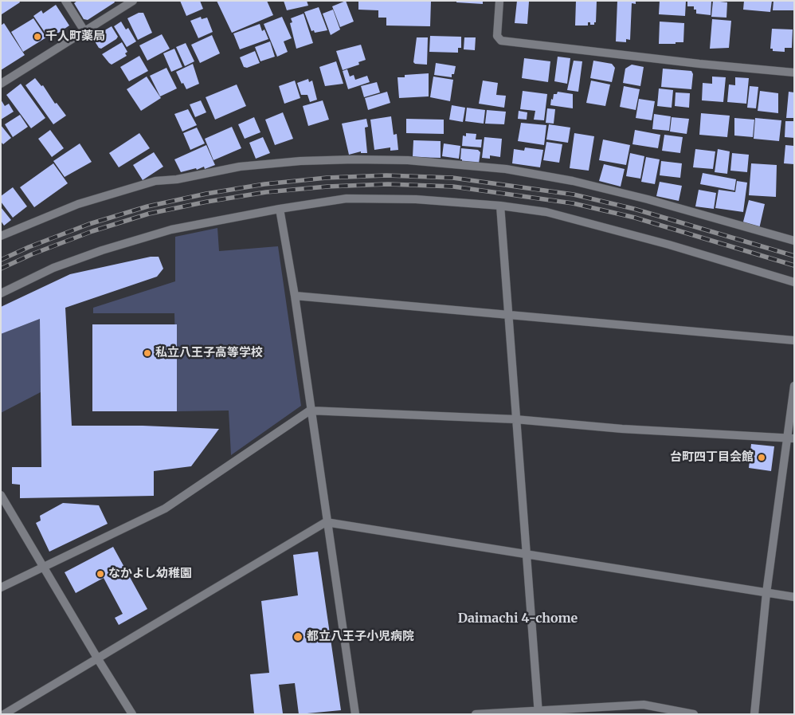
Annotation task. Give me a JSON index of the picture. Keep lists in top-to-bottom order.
{
  "districts": ["Daimachi 4-chome"],
  "places": [
    "千人町薬局",
    "私立八王子高等学校",
    "台町四丁目会館",
    "なかよし幼稚園",
    "都立八王子小児病院"
  ]
}
